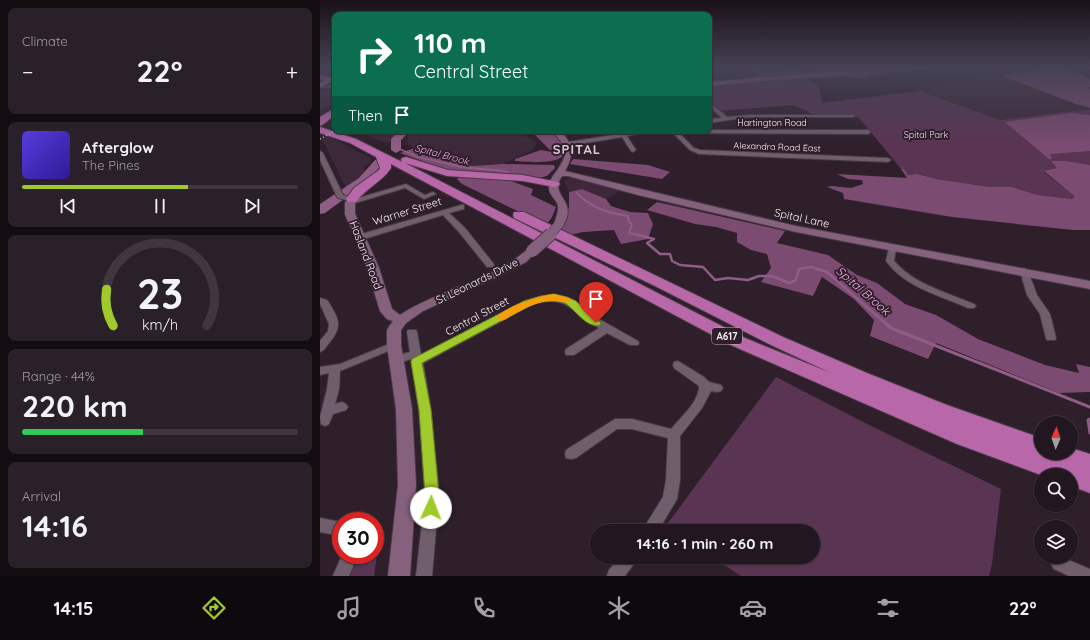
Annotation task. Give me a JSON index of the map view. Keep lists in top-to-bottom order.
{
  "streets": {
    "highway": ["A617"],
    "main road": ["Spital Lane", "Hasland Road", "St Leonards Drive"],
    "street": [
      "Hartington Road",
      "Alexandra Road East",
      "Warner Street",
      "Central Street"
    ]
  },
  "crossings": [
    ["Warner Street", "Hasland Road"],
    ["Spital Lane", "St Leonards Drive"],
    ["Hasland Road", "St Leonards Drive"]
  ],
  "districts": ["SPITAL"],
  "water": ["Spital Brook"],
  "parks": ["Spital Park"],
  "north": "top",
  "page": {
    "tile": [
      "Climate",
      ["Range · 44%", "220 km"],
      ["Arrival", "14:16"]
    ],
    "turn": ["110 m", "Central Street"],
    "heat": ["−", "22°", "+"],
    "then": "Then",
    "song": ["Afterglow", "The Pines"],
    "limit": "30",
    "trip": "14:16 · 1 min · 260 m",
    "tabs": ["14:15", "22°"],
    "gauge": ["23", "km/h"]
  }
}
